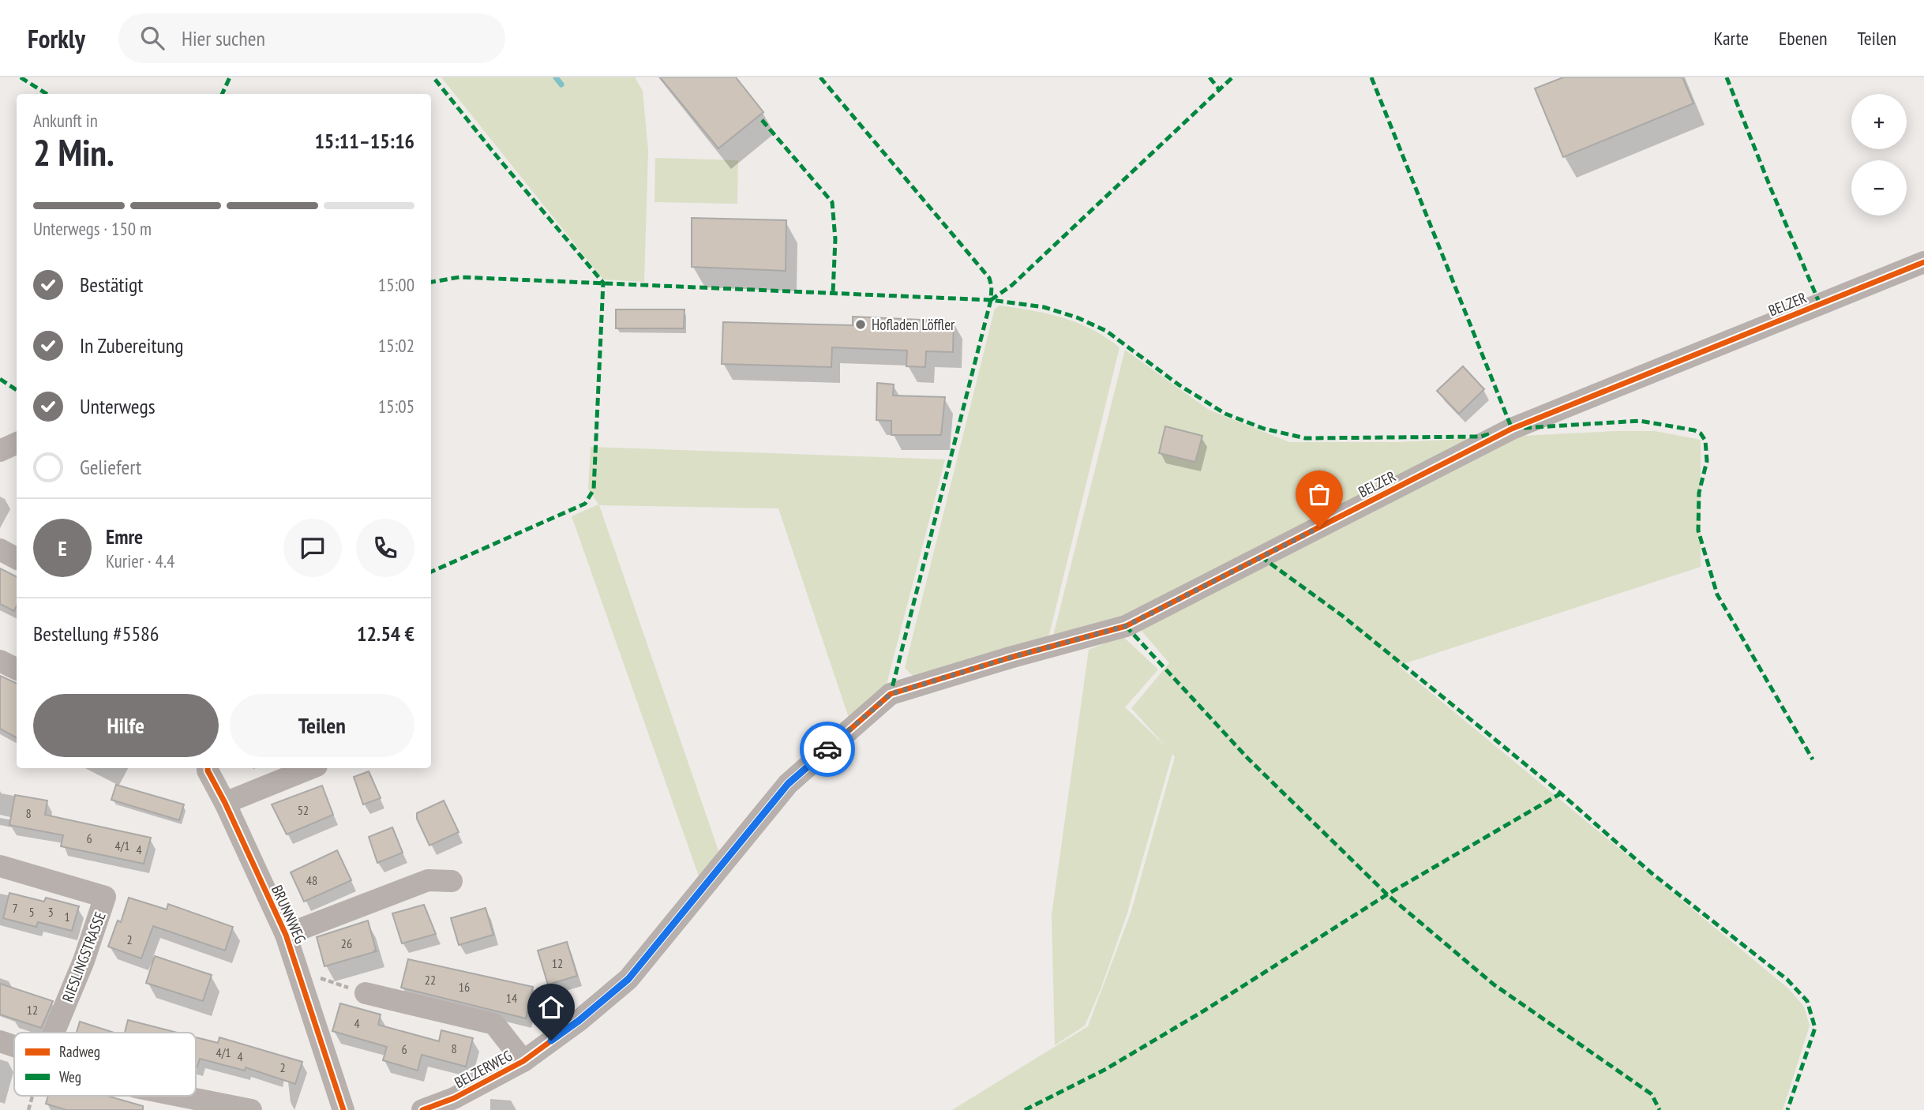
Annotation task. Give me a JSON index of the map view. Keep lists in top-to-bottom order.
{
  "streets": {
    "street": [
      "BELZER",
      "BRUNNWEG",
      "RIESLINGSTRASSE",
      "BELZERWEG"
    ]
  },
  "crossings": [
    ["BELZER", "BELZERWEG"]
  ],
  "places": ["Hofladen Löffler"],
  "house_numbers": [
    "52",
    "8",
    "6",
    "4/1",
    "4",
    "48",
    "7",
    "5",
    "3",
    "1",
    "2",
    "26",
    "12",
    "22",
    "16",
    "14",
    "12",
    "4",
    "8",
    "6",
    "4/1",
    "4",
    "2"
  ],
  "legend": ["Radweg", "Weg"],
  "page": {
    "header": "Forkly",
    "search": "Hier suchen",
    "nav": ["Karte", "Ebenen", "Teilen"],
    "map_buttons": ["+", "−"],
    "heading": ["2 Min.", "Ankunft in", "15:11–15:16"],
    "panel": [
      "Emre",
      "Kurier · 4.4",
      "Bestellung #5586",
      "12.54 €"
    ],
    "bar": "Unterwegs · 150 m",
    "list": [
      ["Bestätigt", "15:00"],
      ["In Zubereitung", "15:02"],
      ["Unterwegs", "15:05"],
      "Geliefert"
    ],
    "round": "E",
    "buttons": ["Hilfe", "Teilen"]
  }
}
